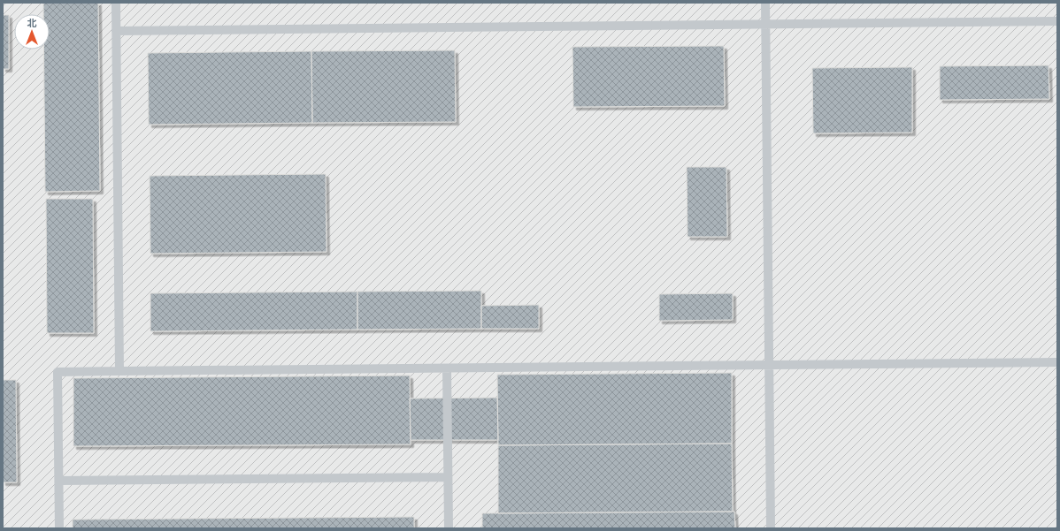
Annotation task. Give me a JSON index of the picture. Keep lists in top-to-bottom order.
{
  "north": "top"
}
